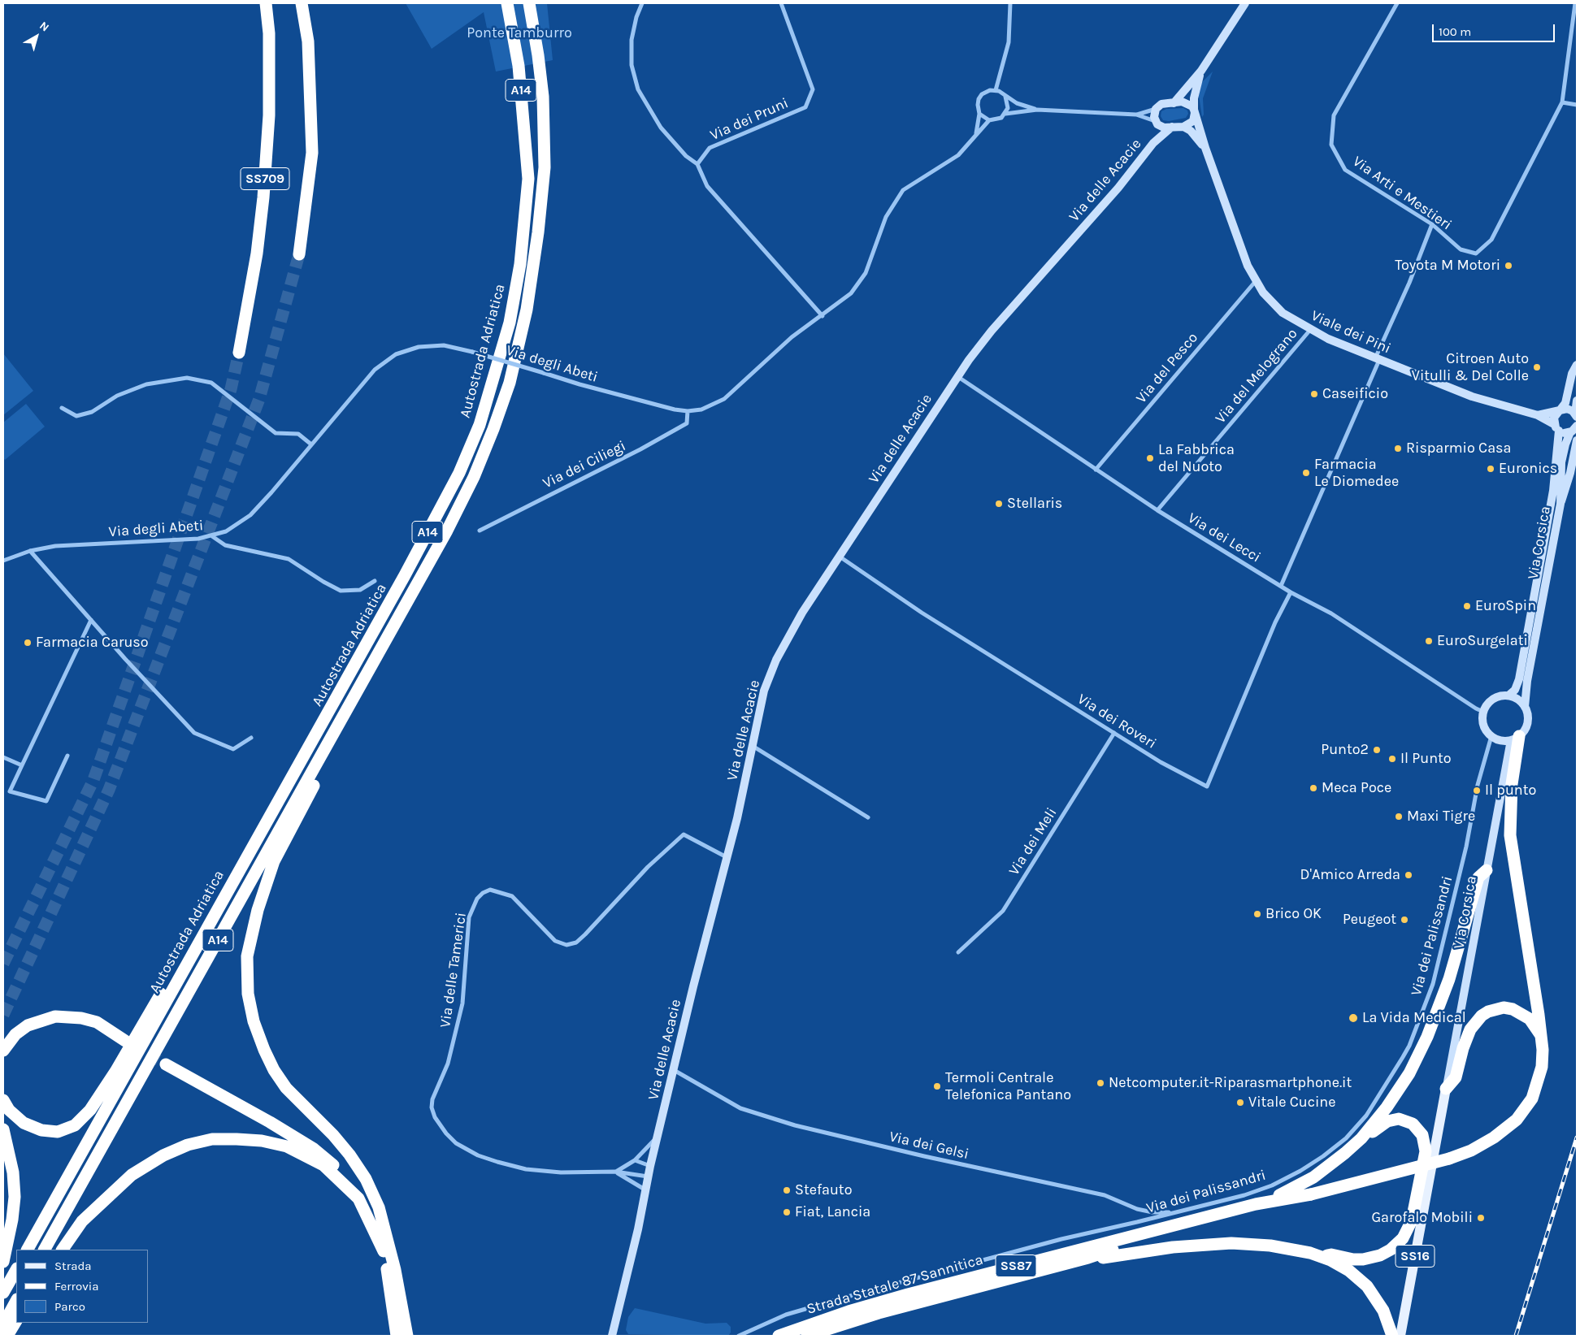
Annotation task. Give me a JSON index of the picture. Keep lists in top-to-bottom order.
{
  "streets": {
    "highway": [
      "A14",
      "SS709",
      "Autostrada Adriatica",
      "SS87",
      "Strada Statale 87 Sannitica"
    ],
    "main road": ["SS16"],
    "street": [
      "Via dei Pruni",
      "Via delle Acacie",
      "Via Arti e Mestieri",
      "Viale dei Pini",
      "Via degli Abeti",
      "Via del Pesco",
      "Via del Melograno",
      "Via dei Ciliegi",
      "Via dei Lecci",
      "Via Corsica",
      "Via dei Roveri",
      "Via dei Meli",
      "Via dei Palissandri",
      "Via delle Tamerici",
      "Via dei Gelsi"
    ]
  },
  "crossings": [
    ["Via delle Acacie", "Viale dei Pini"],
    ["Via delle Acacie", "Via degli Abeti"],
    ["Via delle Acacie", "Via dei Lecci"],
    ["Via delle Acacie", "Via dei Roveri"],
    ["Via delle Acacie", "Via delle Tamerici"],
    ["Via delle Acacie", "Via dei Gelsi"],
    ["Viale dei Pini", "Via degli Abeti"],
    ["Viale dei Pini", "Via del Pesco"],
    ["Viale dei Pini", "Via del Melograno"],
    ["Viale dei Pini", "Via Corsica"],
    ["Via degli Abeti", "Via dei Ciliegi"],
    ["Via del Pesco", "Via dei Lecci"],
    ["Via del Melograno", "Via dei Lecci"],
    ["Via dei Lecci", "Via Corsica"],
    ["Via dei Lecci", "Via dei Roveri"],
    ["Via dei Lecci", "Via dei Palissandri"],
    ["Via Corsica", "Via dei Palissandri"],
    ["Via Corsica", "SS16"],
    ["Via dei Roveri", "Via dei Meli"],
    ["Via dei Palissandri", "Via dei Gelsi"],
    ["SS87", "Strada Statale 87 Sannitica"]
  ],
  "parks": ["Ponte Tamburro"],
  "places": [
    "Toyota M Motori",
    "Citroen Auto Vitulli & Del Colle",
    "Caseificio",
    "Risparmio Casa",
    "La Fabbrica del Nuoto",
    "Euronics",
    "Farmacia Le Diomedee",
    "Stellaris",
    "EuroSpin",
    "EuroSurgelati",
    "Farmacia Caruso",
    "Punto2",
    "Il Punto",
    "Meca Poce",
    "Il punto",
    "Maxi Tigre",
    "D'Amico Arreda",
    "Brico OK",
    "Peugeot",
    "La Vida Medical",
    "Netcomputer.it-Riparasmartphone.it",
    "Termoli Centrale Telefonica Pantano",
    "Vitale Cucine",
    "Stefauto",
    "Fiat, Lancia",
    "Garofalo Mobili"
  ],
  "legend": ["Strada", "Ferrovia", "Parco"],
  "scale_bar": "100 m",
  "north": "top right"
}
